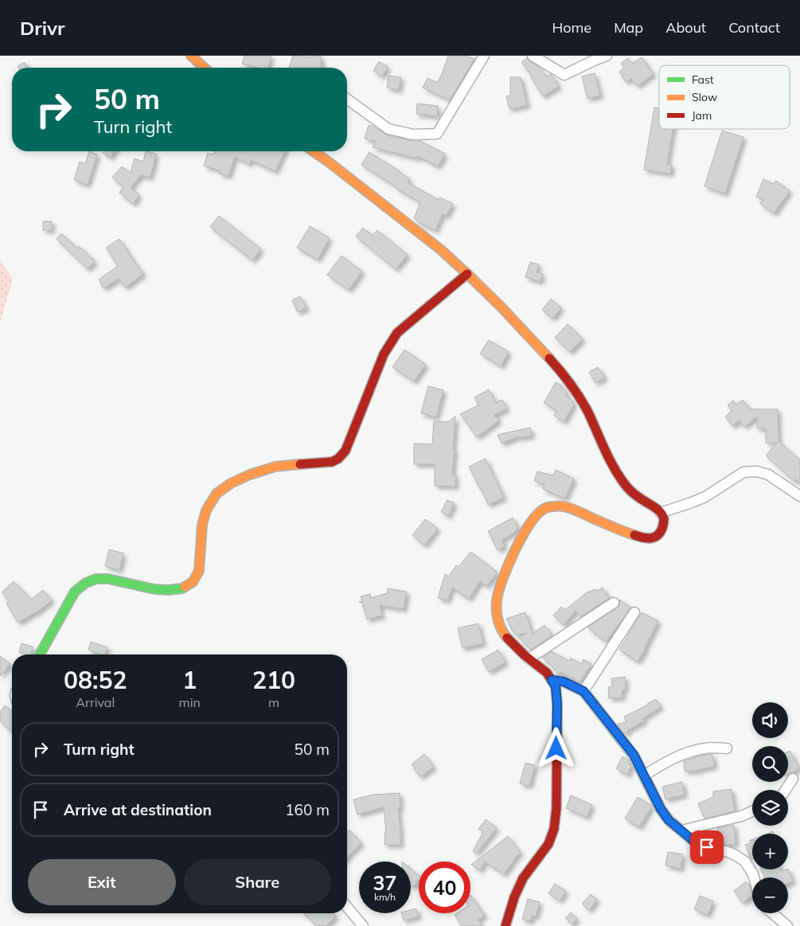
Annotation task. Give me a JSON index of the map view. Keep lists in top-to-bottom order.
{
  "legend": ["Fast", "Slow", "Jam"],
  "page": {
    "header": "Drivr",
    "nav": [
      "Home",
      "Map",
      "About",
      "Contact"
    ],
    "turn": ["50 m", "Turn right"],
    "eta": [
      "08:52",
      "Arrival",
      "1",
      "min",
      "210",
      "m"
    ],
    "map_buttons": ["+", "−"],
    "list": [
      {
        "name": "Turn right",
        "value": "50 m"
      },
      {
        "name": "Arrive at destination",
        "value": "160 m"
      }
    ],
    "buttons": ["Exit", "Share"],
    "speed": "37 km/h",
    "limit": "40"
  }
}
